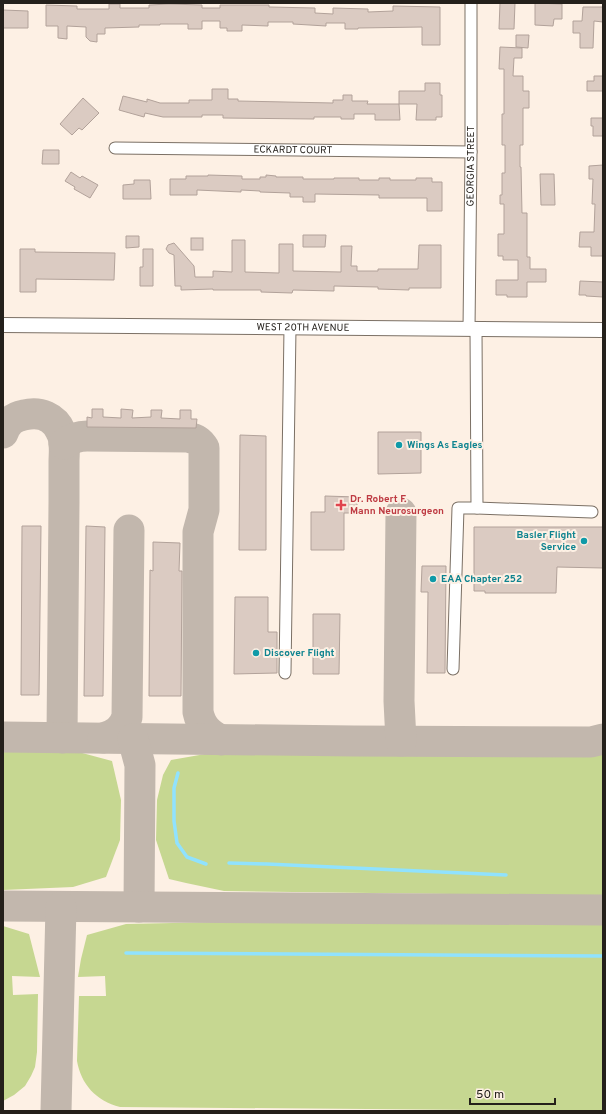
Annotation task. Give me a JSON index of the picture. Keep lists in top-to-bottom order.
{
  "streets": {
    "main road": ["WEST 20TH AVENUE"],
    "street": ["ECKARDT COURT", "GEORGIA STREET"]
  },
  "crossings": [
    ["ECKARDT COURT", "GEORGIA STREET"],
    ["GEORGIA STREET", "WEST 20TH AVENUE"]
  ],
  "places": {
    "other": [
      "Wings As Eagles",
      "Basler Flight Service",
      "EAA Chapter 252",
      "Discover Flight"
    ],
    "health": ["Dr. Robert F. Mann Neurosurgeon"]
  },
  "scale_bar": "50 m"
}
